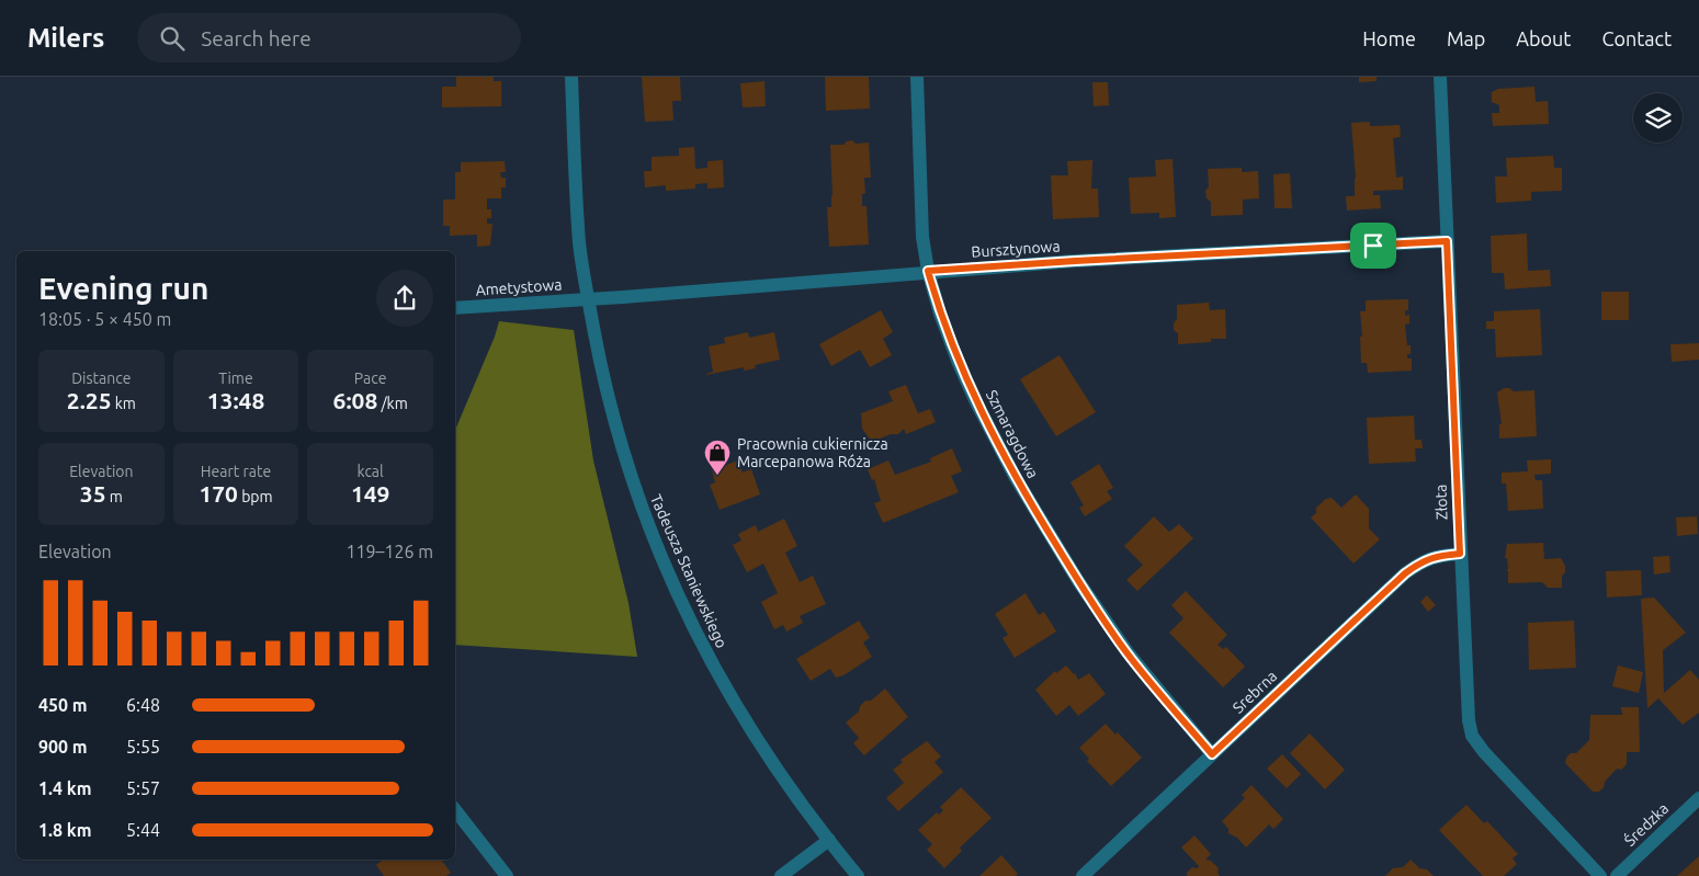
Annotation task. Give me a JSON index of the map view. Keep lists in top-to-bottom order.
{
  "streets": {
    "street": [
      "Bursztynowa",
      "Ametystowa",
      "Szmaragdowa",
      "Złota",
      "Tadeusza Staniewskiego",
      "Srebrna",
      "Średzka"
    ]
  },
  "crossings": [
    ["Bursztynowa", "Ametystowa"],
    ["Bursztynowa", "Szmaragdowa"],
    ["Bursztynowa", "Złota"],
    ["Bursztynowa", "Tadeusza Staniewskiego"],
    ["Ametystowa", "Tadeusza Staniewskiego"],
    ["Szmaragdowa", "Srebrna"],
    ["Złota", "Srebrna"]
  ],
  "places": {
    "shop": ["Pracownia cukiernicza Marcepanowa Róża"]
  },
  "page": {
    "header": "Milers",
    "search": "Search here",
    "nav": [
      "Home",
      "Map",
      "About",
      "Contact"
    ],
    "heading": ["Evening run", "18:05 · 5 × 450 m"],
    "stats": [
      ["Distance", "2.25 km"],
      ["Time", "13:48"],
      ["Pace", "6:08 /km"],
      ["Elevation", "35 m"],
      ["Heart rate", "170 bpm"],
      ["kcal", "149"]
    ],
    "chart": ["Elevation", "119–126 m"],
    "list": [
      {
        "name": "450 m",
        "note": "6:48"
      },
      {
        "name": "900 m",
        "note": "5:55"
      },
      {
        "name": "1.4 km",
        "note": "5:57"
      },
      {
        "name": "1.8 km",
        "note": "5:44"
      }
    ]
  }
}
